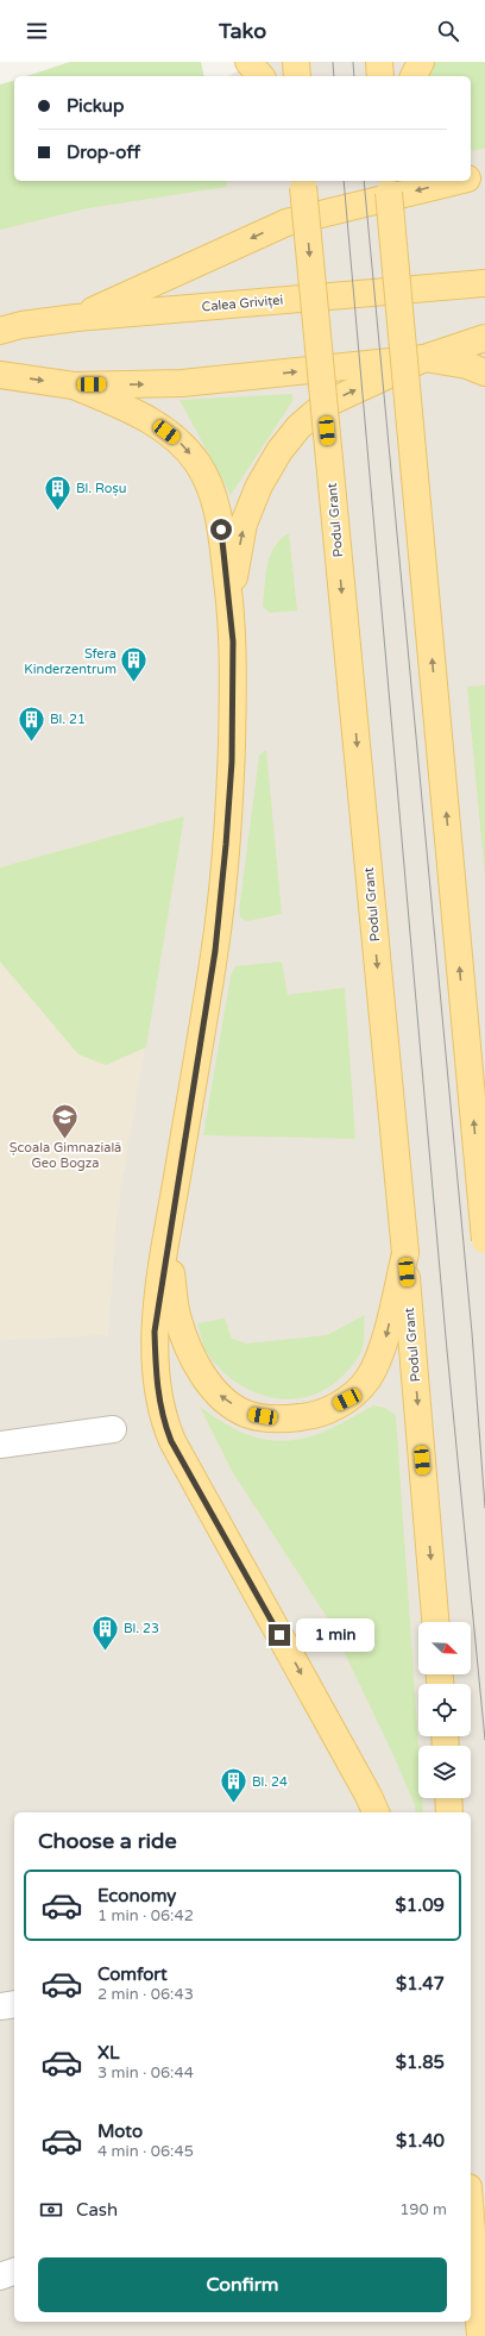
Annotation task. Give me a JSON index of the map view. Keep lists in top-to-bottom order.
{
  "streets": {
    "main road": ["Calea Griviței", "Podul Grant"]
  },
  "places": {
    "building": [
      "Bl. Roșu",
      "Sfera Kinderzentrum",
      "Bl. 21",
      "Bl. 23",
      "Bl. 24"
    ],
    "school or university": ["Școala Gimnazială Geo Bogza"]
  },
  "north": "bottom right",
  "page": {
    "header": "Tako",
    "banner": ["Pickup", "Drop-off"],
    "bubble": "1 min",
    "heading": "Choose a ride",
    "list": [
      {
        "name": "Economy",
        "note": "1 min · 06:42",
        "value": "$1.09"
      },
      {
        "name": "Comfort",
        "note": "2 min · 06:43",
        "value": "$1.47"
      },
      {
        "name": "XL",
        "note": "3 min · 06:44",
        "value": "$1.85"
      },
      {
        "name": "Moto",
        "note": "4 min · 06:45",
        "value": "$1.40"
      }
    ],
    "pay": ["Cash", "190 m"],
    "buttons": "Confirm"
  }
}
